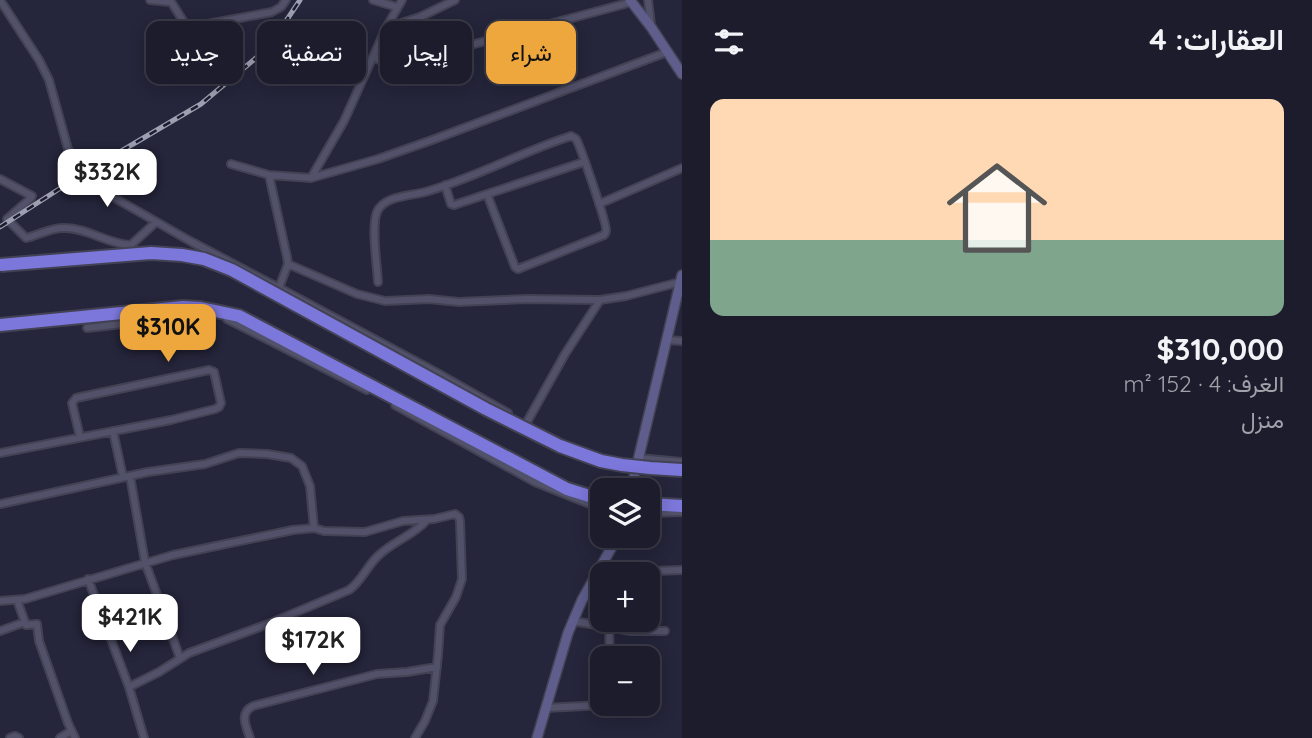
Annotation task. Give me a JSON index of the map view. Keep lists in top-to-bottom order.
{
  "page": {
    "heading": "العقارات: 4",
    "chip": [
      "شراء",
      "إيجار",
      "تصفية",
      "جديد"
    ],
    "list": [
      {
        "name": "$310,000",
        "note": "الغرف: 4 · 152 m² · منزل"
      }
    ],
    "price": [
      "$332K",
      "$310K",
      "$421K",
      "$172K"
    ],
    "map_buttons": ["+", "−"]
  }
}
